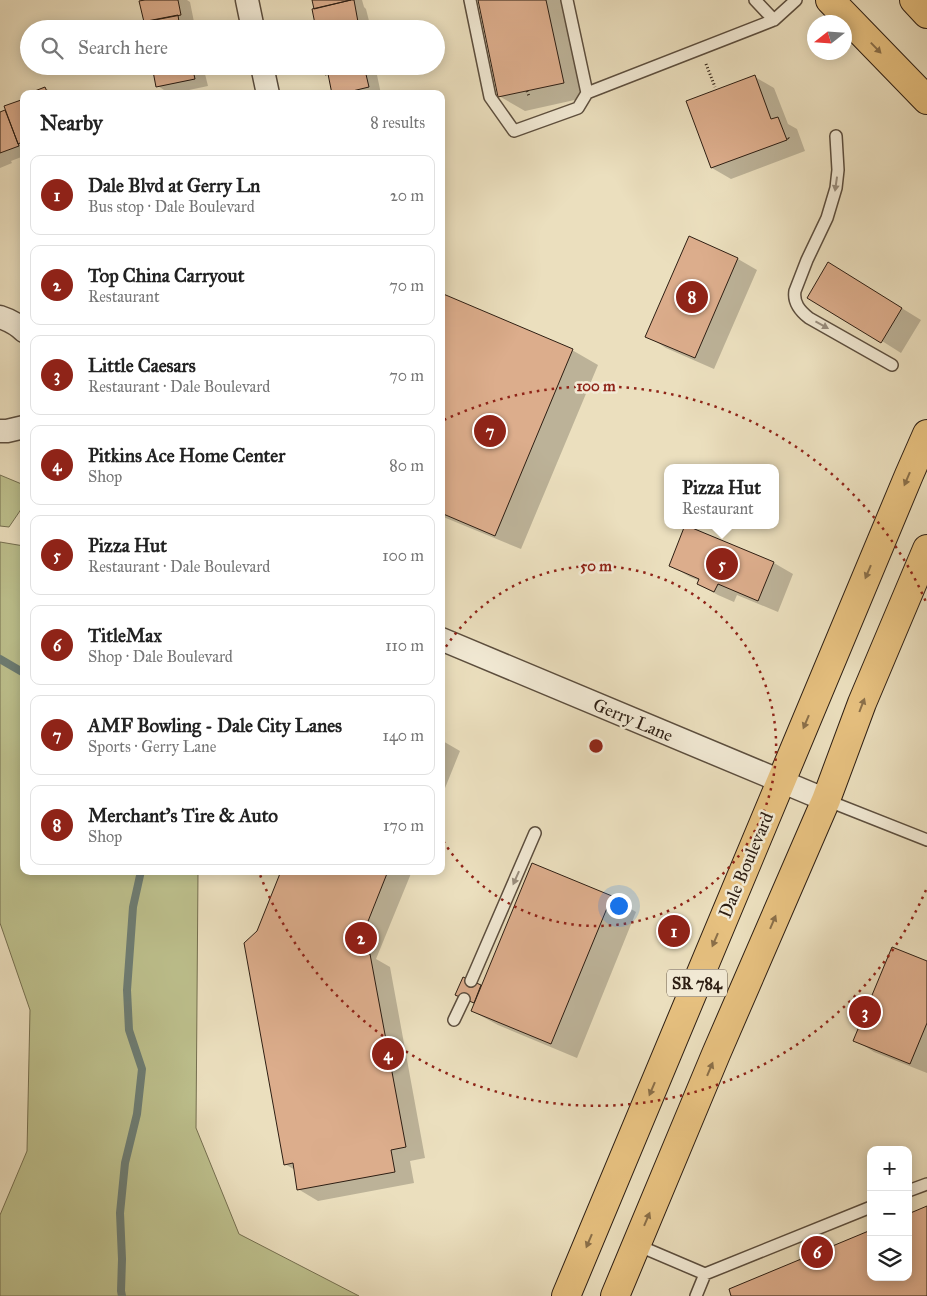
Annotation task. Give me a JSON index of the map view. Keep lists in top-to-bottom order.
{
  "streets": {
    "main road": ["Dale Boulevard", "SR 784"],
    "street": ["Gerry Lane"]
  },
  "crossings": [
    ["Gerry Lane", "Dale Boulevard"],
    ["Gerry Lane", "SR 784"]
  ],
  "north": "left",
  "page": {
    "search": "Search here",
    "heading": ["Nearby", "8 results"],
    "list": [
      {
        "mark": "1",
        "name": "Dale Blvd at Gerry Ln",
        "note": "Bus stop · Dale Boulevard",
        "value": "20 m"
      },
      {
        "mark": "2",
        "name": "Top China Carryout",
        "note": "Restaurant",
        "value": "70 m"
      },
      {
        "mark": "3",
        "name": "Little Caesars",
        "note": "Restaurant · Dale Boulevard",
        "value": "70 m"
      },
      {
        "mark": "4",
        "name": "Pitkins Ace Home Center",
        "note": "Shop",
        "value": "80 m"
      },
      {
        "mark": "5",
        "name": "Pizza Hut",
        "note": "Restaurant · Dale Boulevard",
        "value": "100 m"
      },
      {
        "mark": "6",
        "name": "TitleMax",
        "note": "Shop · Dale Boulevard",
        "value": "110 m"
      },
      {
        "mark": "7",
        "name": "AMF Bowling - Dale City Lanes",
        "note": "Sports · Gerry Lane",
        "value": "140 m"
      },
      {
        "mark": "8",
        "name": "Merchant's Tire & Auto",
        "note": "Shop",
        "value": "170 m"
      }
    ],
    "pins": [
      "8",
      "7",
      "5",
      "1",
      "2",
      "3",
      "4",
      "6"
    ],
    "popup": ["Pizza Hut", "Restaurant"],
    "map_buttons": ["+", "−"]
  },
  "rings": ["100 m", "50 m"]
}
